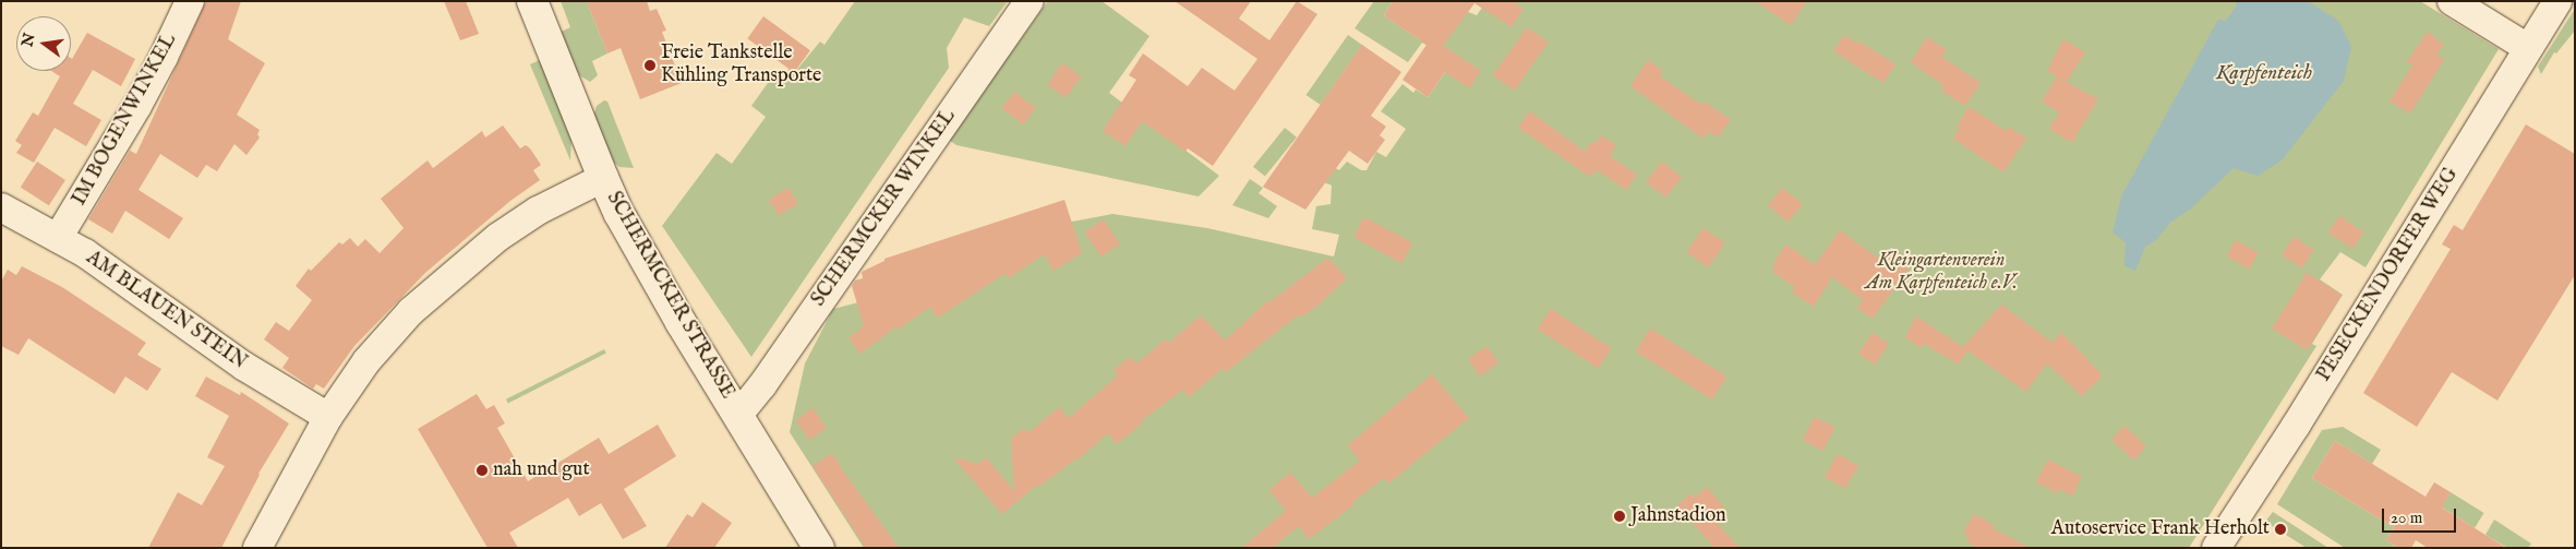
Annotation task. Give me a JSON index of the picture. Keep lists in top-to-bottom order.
{
  "streets": {
    "main road": ["SCHERMCKER STRASSE"],
    "street": [
      "IM BOGENWINKEL",
      "SCHERMCKER WINKEL",
      "PESECKENDORFER WEG",
      "AM BLAUEN STEIN"
    ]
  },
  "crossings": [
    ["IM BOGENWINKEL", "AM BLAUEN STEIN"],
    ["SCHERMCKER WINKEL", "SCHERMCKER STRASSE"]
  ],
  "water": ["Karpfenteich"],
  "parks": ["Kleingartenverein Am Karpfenteich e.V."],
  "places": [
    "Freie Tankstelle Kühling Transporte",
    "nah und gut",
    "Jahnstadion",
    "Autoservice Frank Herholt"
  ],
  "scale_bar": "20 m",
  "north": "left"
}
